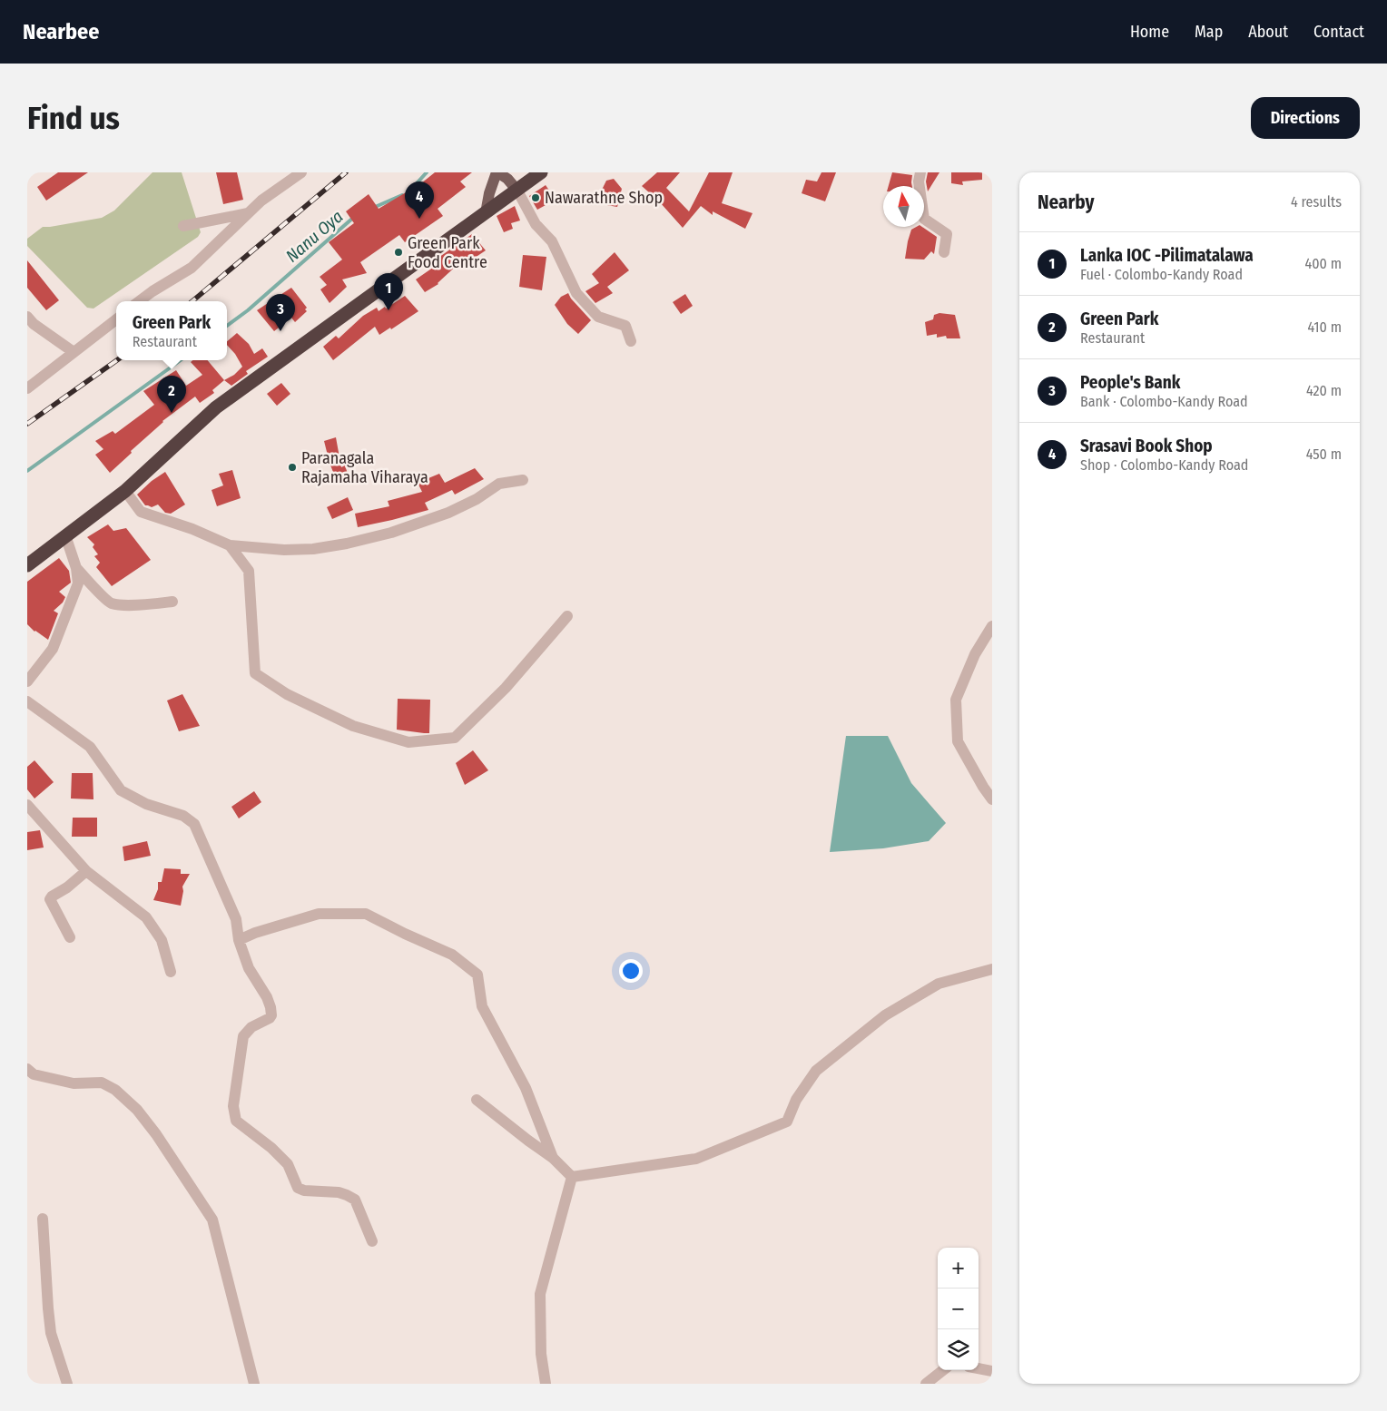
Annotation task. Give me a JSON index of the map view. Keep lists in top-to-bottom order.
{
  "water": ["Nanu Oya"],
  "places": ["Nawarathne Shop", "Green Park Food Centre", "Paranagala Rajamaha Viharaya"],
  "north": "top",
  "page": {
    "header": "Nearbee",
    "nav": [
      "Home",
      "Map",
      "About",
      "Contact"
    ],
    "buttons": "Directions",
    "title": "Find us",
    "heading": ["Nearby", "4 results"],
    "pins": [
      "4",
      "1",
      "3",
      "2"
    ],
    "list": [
      {
        "mark": "1",
        "name": "Lanka IOC -Pilimatalawa",
        "note": "Fuel · Colombo-Kandy Road",
        "value": "400 m"
      },
      {
        "mark": "2",
        "name": "Green Park",
        "note": "Restaurant",
        "value": "410 m"
      },
      {
        "mark": "3",
        "name": "People's Bank",
        "note": "Bank · Colombo-Kandy Road",
        "value": "420 m"
      },
      {
        "mark": "4",
        "name": "Srasavi Book Shop",
        "note": "Shop · Colombo-Kandy Road",
        "value": "450 m"
      }
    ],
    "popup": ["Green Park", "Restaurant"],
    "map_buttons": ["+", "−"]
  }
}
